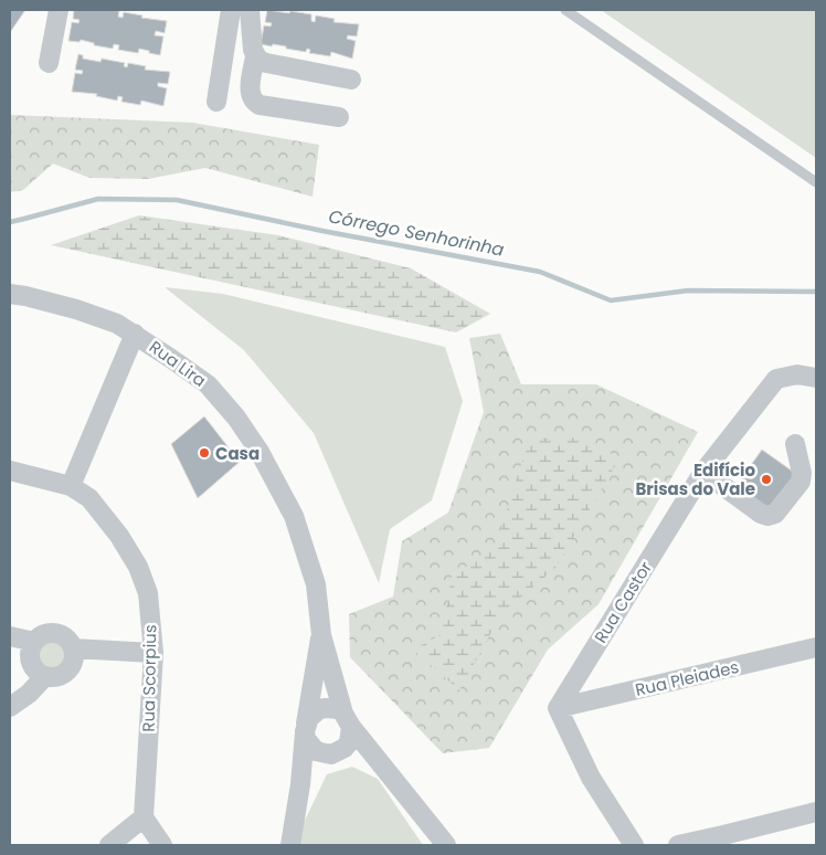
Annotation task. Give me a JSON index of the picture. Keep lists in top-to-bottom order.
{
  "streets": {
    "street": [
      "Rua Lira",
      "Rua Castor",
      "Rua Scorpius",
      "Rua Pleiades"
    ]
  },
  "crossings": [
    ["Rua Castor", "Rua Pleiades"]
  ],
  "water": ["Córrego Senhorinha"],
  "places": ["Casa", "Edifício Brisas do Vale"]
}
